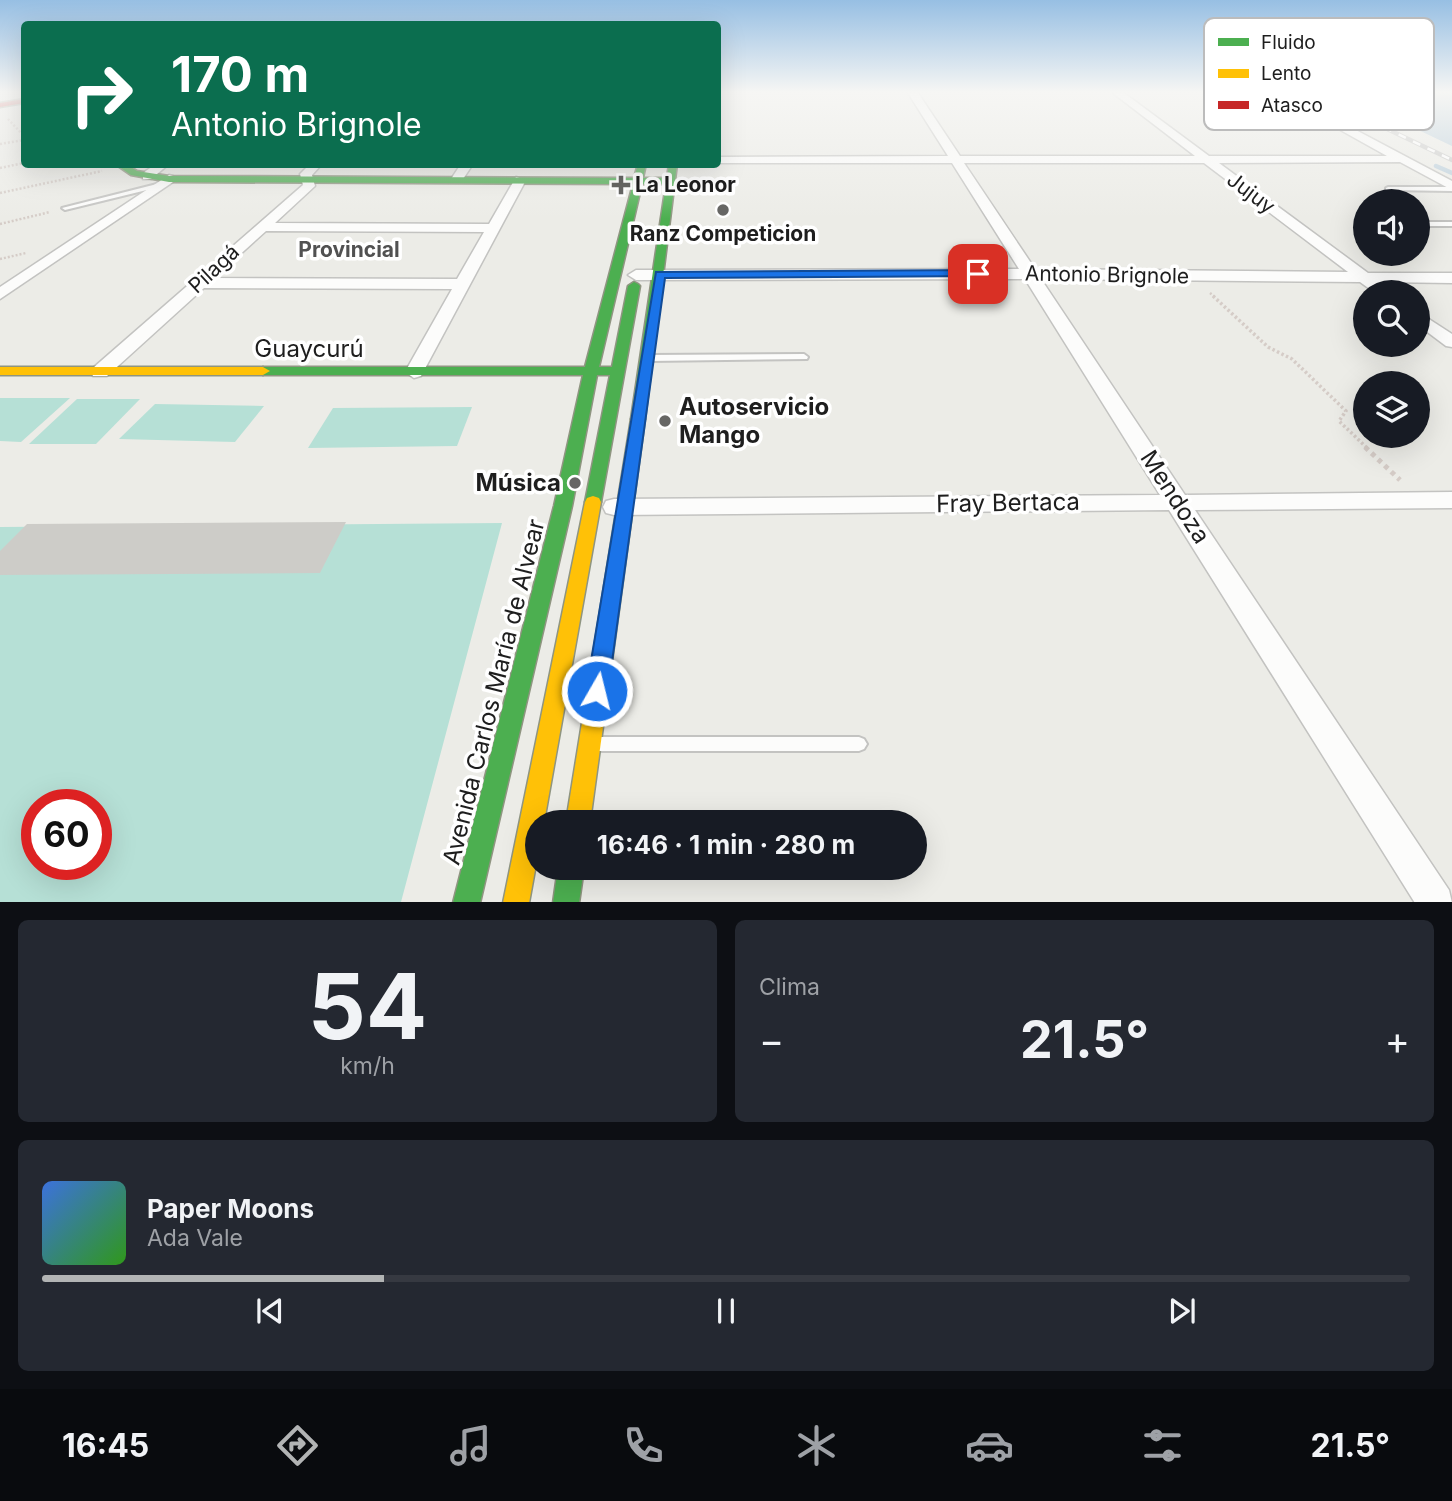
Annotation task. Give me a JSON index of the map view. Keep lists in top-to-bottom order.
{
  "streets": {
    "main road": ["Guaycurú", "Avenida Carlos María de Alvear"],
    "street": [
      "Jujuy",
      "Pilagá",
      "Antonio Brignole",
      "Mendoza",
      "Fray Bertaca"
    ]
  },
  "crossings": [
    ["Jujuy", "Antonio Brignole"],
    ["Pilagá", "Guaycurú"],
    ["Antonio Brignole", "Mendoza"],
    ["Antonio Brignole", "Avenida Carlos María de Alvear"],
    ["Guaycurú", "Avenida Carlos María de Alvear"],
    ["Mendoza", "Fray Bertaca"],
    ["Fray Bertaca", "Avenida Carlos María de Alvear"]
  ],
  "districts": ["Provincial"],
  "places": {
    "health": ["La Leonor"],
    "other": ["Ranz Competicion", "Autoservicio Mango", "Música"]
  },
  "legend": ["Fluido", "Lento", "Atasco"],
  "page": {
    "turn": ["170 m", "Antonio Brignole"],
    "limit": "60",
    "trip": "16:46 · 1 min · 280 m",
    "tile": [
      ["54", "km/h"],
      "Clima"
    ],
    "heat": ["−", "21.5°", "+"],
    "song": ["Paper Moons", "Ada Vale"],
    "tabs": ["16:45", "21.5°"]
  }
}
